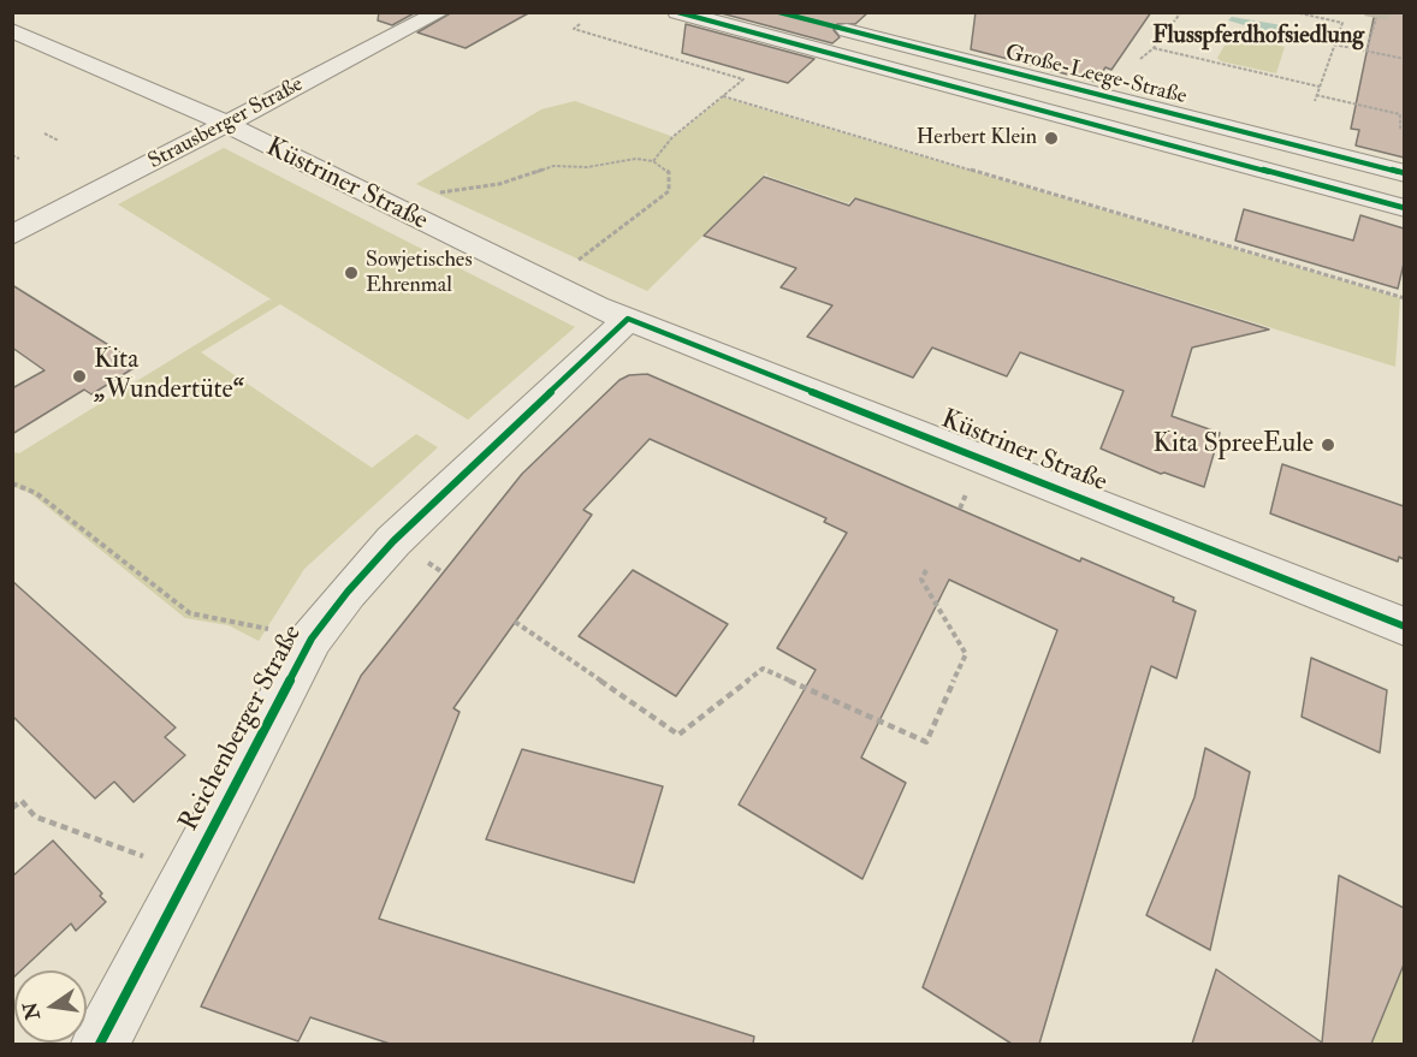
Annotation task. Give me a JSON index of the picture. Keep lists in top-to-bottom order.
{
  "streets": {
    "street": [
      "Große-Leege-Straße",
      "Strausberger Straße",
      "Küstriner Straße",
      "Reichenberger Straße"
    ]
  },
  "crossings": [
    ["Strausberger Straße", "Küstriner Straße"],
    ["Küstriner Straße", "Reichenberger Straße"]
  ],
  "districts": ["Flusspferdhofsiedlung"],
  "places": [
    "Herbert Klein",
    "Sowjetisches Ehrenmal",
    "Kita „Wundertüte“",
    "Kita SpreeEule"
  ],
  "north": "left"
}
